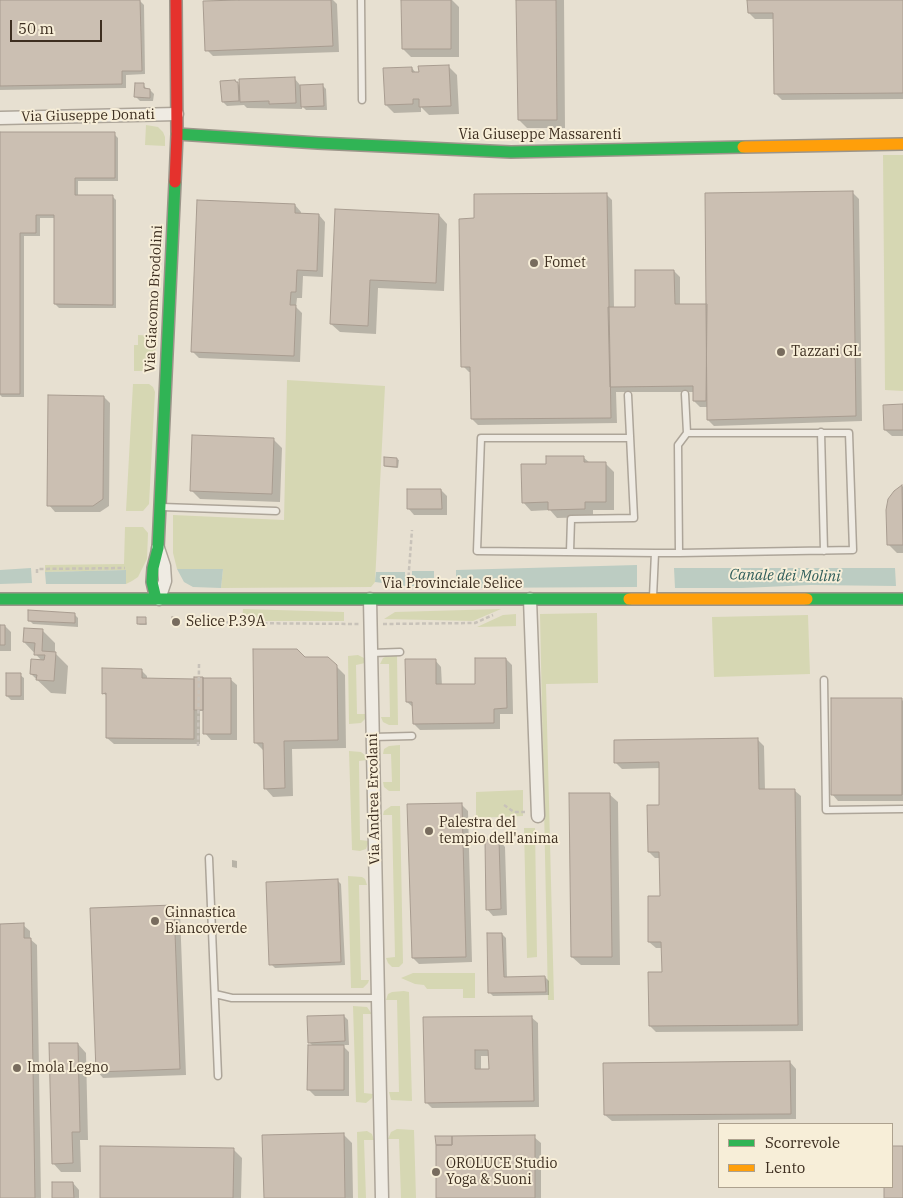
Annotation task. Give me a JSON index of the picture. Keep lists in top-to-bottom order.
{
  "streets": {
    "street": [
      "Via Giuseppe Donati",
      "Via Giuseppe Massarenti",
      "Via Giacomo Brodolini",
      "Via Provinciale Selice",
      "Via Andrea Ercolani"
    ]
  },
  "crossings": [
    ["Via Giuseppe Donati", "Via Giacomo Brodolini"],
    ["Via Giuseppe Massarenti", "Via Giacomo Brodolini"],
    ["Via Provinciale Selice", "Via Andrea Ercolani"]
  ],
  "water": ["Canale dei Molini"],
  "places": [
    "Fomet",
    "Tazzari GL",
    "Selice P.39A",
    "Palestra del tempio dell'anima",
    "Ginnastica Biancoverde",
    "Imola Legno",
    "OROLUCE Studio Yoga & Suoni"
  ],
  "legend": ["Scorrevole", "Lento"],
  "scale_bar": "50 m"
}
